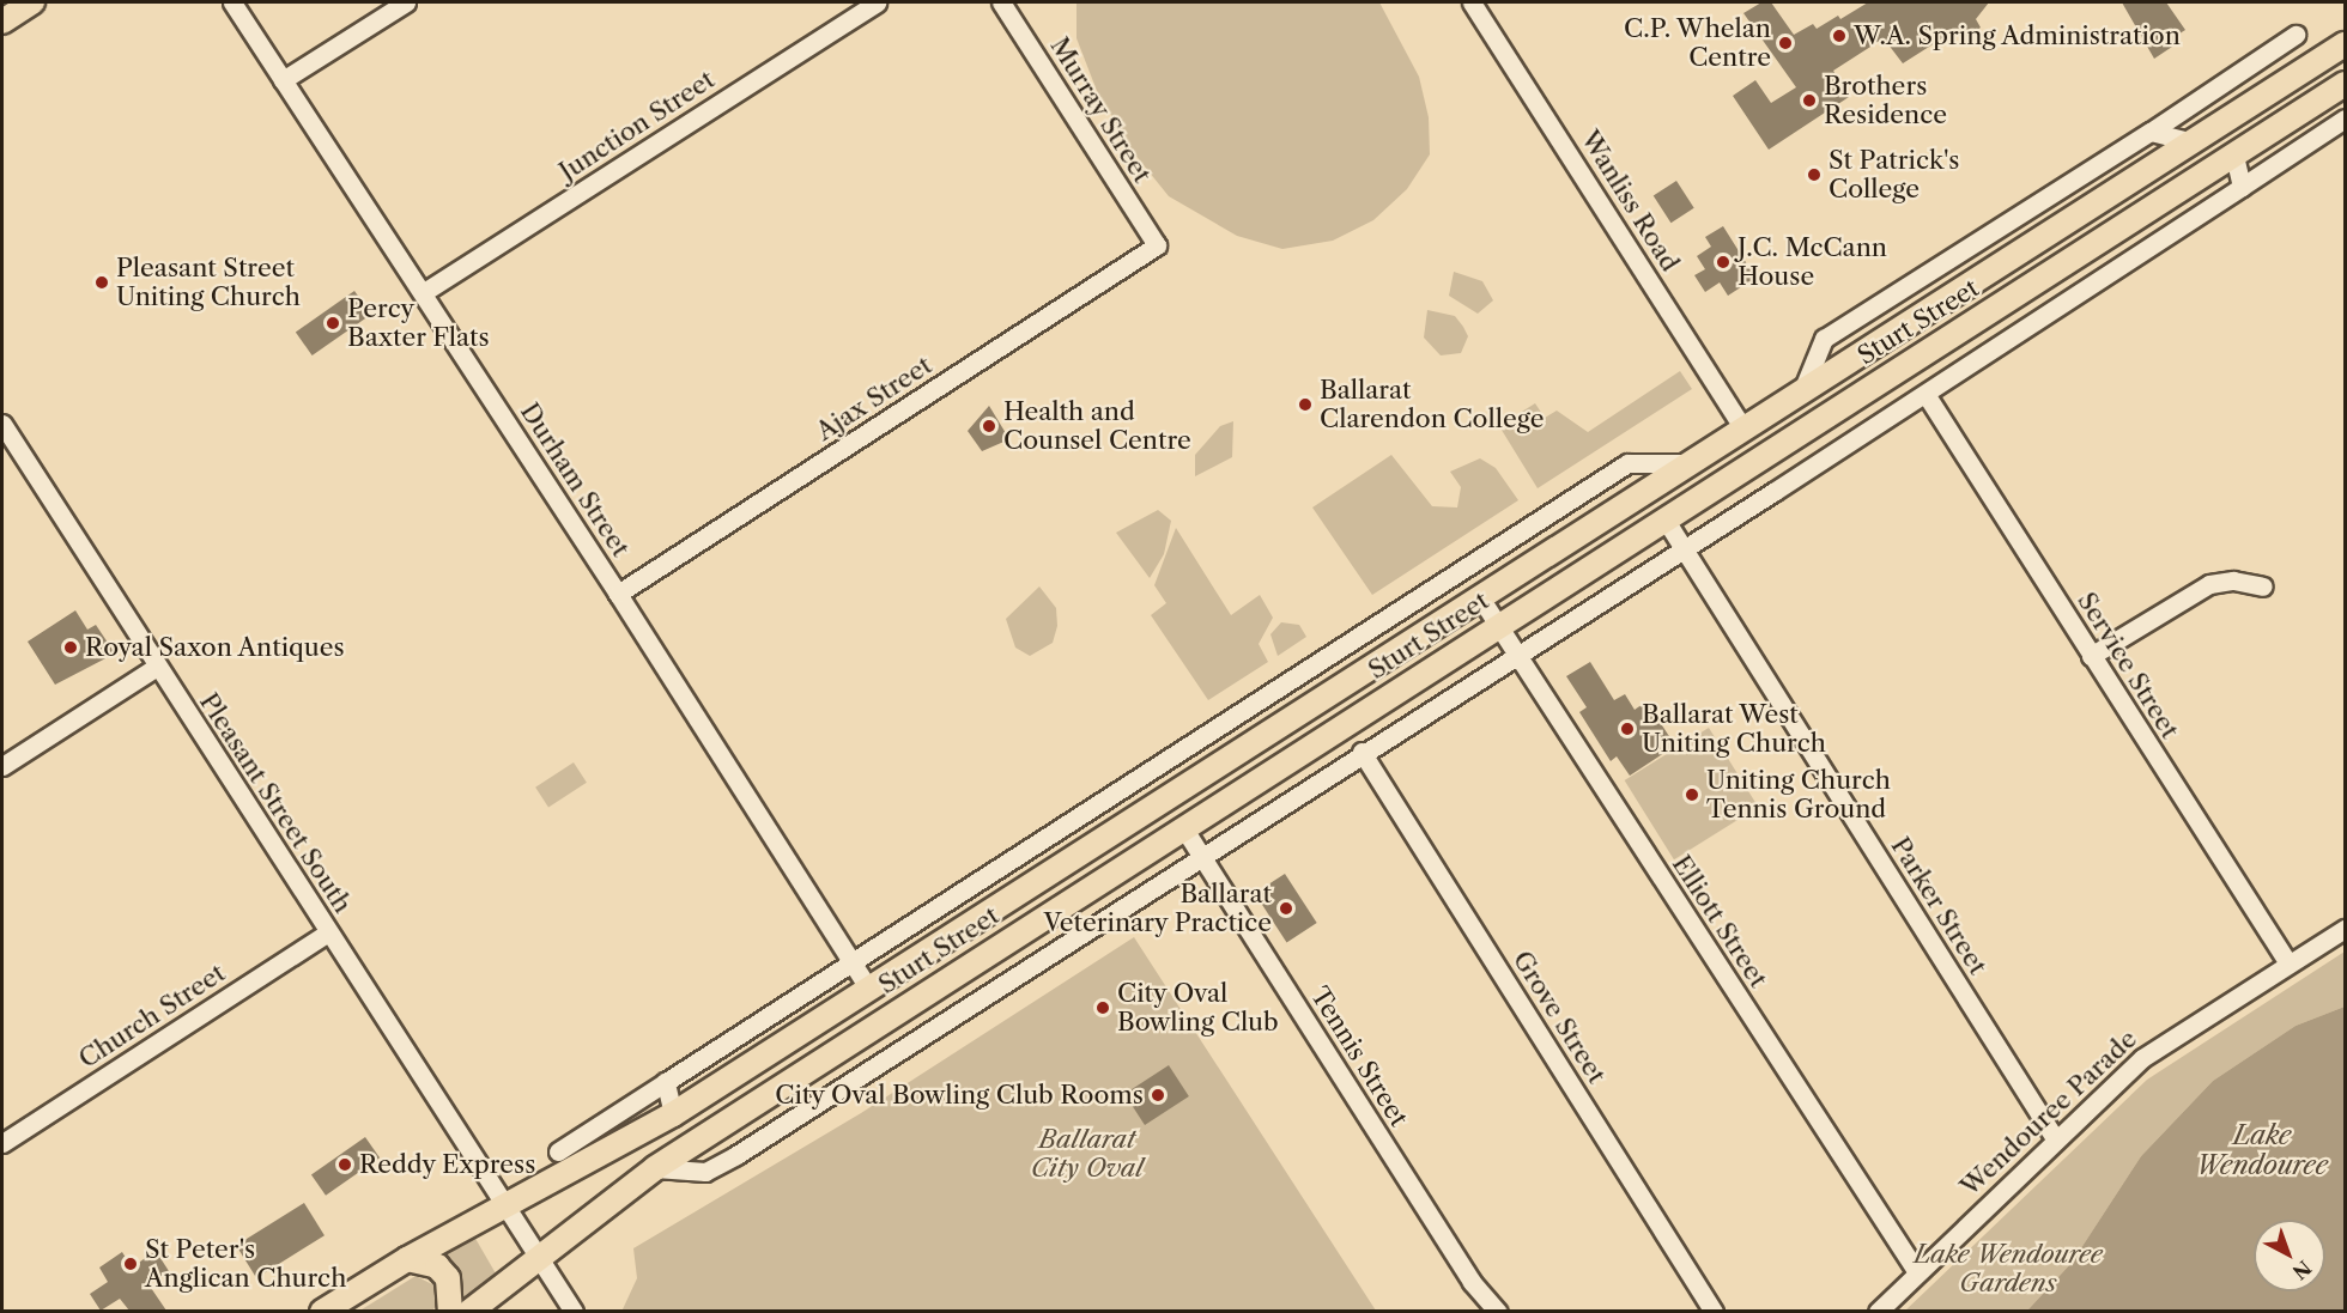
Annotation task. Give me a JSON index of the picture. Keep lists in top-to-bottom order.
{
  "streets": {
    "main road": ["Sturt Street"],
    "street": [
      "Murray Street",
      "Junction Street",
      "Wanliss Road",
      "Ajax Street",
      "Durham Street",
      "Service Street",
      "Pleasant Street South",
      "Parker Street",
      "Elliott Street",
      "Church Street",
      "Grove Street",
      "Tennis Street",
      "Wendouree Parade"
    ]
  },
  "crossings": [
    ["Murray Street", "Ajax Street"],
    ["Junction Street", "Durham Street"],
    ["Wanliss Road", "Sturt Street"],
    ["Sturt Street", "Durham Street"],
    ["Sturt Street", "Pleasant Street South"],
    ["Sturt Street", "Parker Street"],
    ["Sturt Street", "Elliott Street"],
    ["Sturt Street", "Tennis Street"],
    ["Ajax Street", "Durham Street"],
    ["Service Street", "Wendouree Parade"],
    ["Pleasant Street South", "Church Street"],
    ["Parker Street", "Wendouree Parade"],
    ["Elliott Street", "Wendouree Parade"]
  ],
  "water": ["Lake Wendouree"],
  "parks": ["Ballarat City Oval", "Lake Wendouree Gardens"],
  "places": [
    "W.A. Spring Administration",
    "C.P. Whelan Centre",
    "Brothers Residence",
    "St Patrick's College",
    "J.C. McCann House",
    "Pleasant Street Uniting Church",
    "Percy Baxter Flats",
    "Ballarat Clarendon College",
    "Health and Counsel Centre",
    "Royal Saxon Antiques",
    "Ballarat West Uniting Church",
    "Uniting Church Tennis Ground",
    "Ballarat Veterinary Practice",
    "City Oval Bowling Club",
    "City Oval Bowling Club Rooms",
    "Reddy Express",
    "St Peter's Anglican Church"
  ],
  "north": "bottom right"
}
